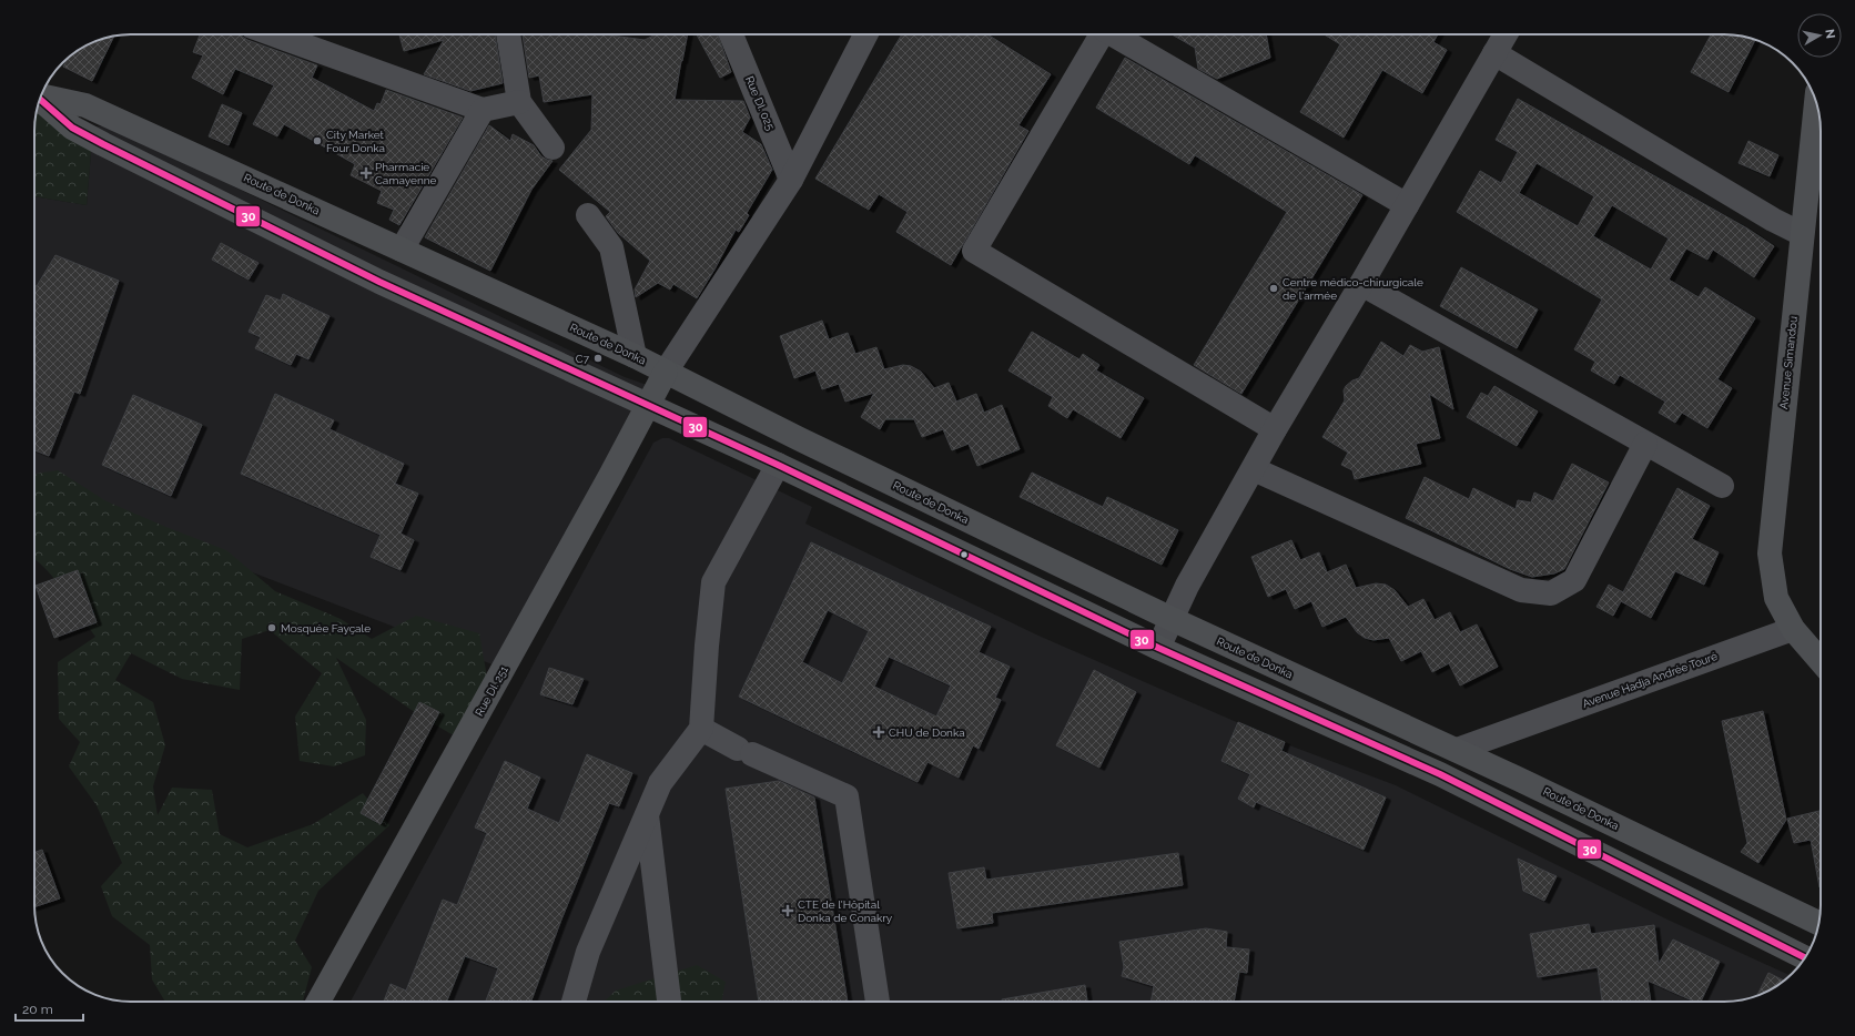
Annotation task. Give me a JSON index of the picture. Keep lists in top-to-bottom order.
{
  "streets": {
    "main road": ["Route de Donka", "Avenue Simandou", "Rue DI. 251"],
    "street": ["Rue DI. 025", "Avenue Hadja Andrée Touré"]
  },
  "crossings": [
    ["Route de Donka", "Avenue Hadja Andrée Touré"],
    ["Route de Donka", "Rue DI. 251"],
    ["Avenue Simandou", "Avenue Hadja Andrée Touré"]
  ],
  "places": {
    "other": [
      "City Market Four Donka",
      "Centre médico-chirurgicale de l'armée",
      "C7",
      "Mosquée Fayçale"
    ],
    "health": ["Pharmacie Camayenne", "CHU de Donka", "CTE de l'Hôpital Donka de Conakry"]
  },
  "lines": ["transit line 30"],
  "scale_bar": "20 m",
  "north": "right"
}
